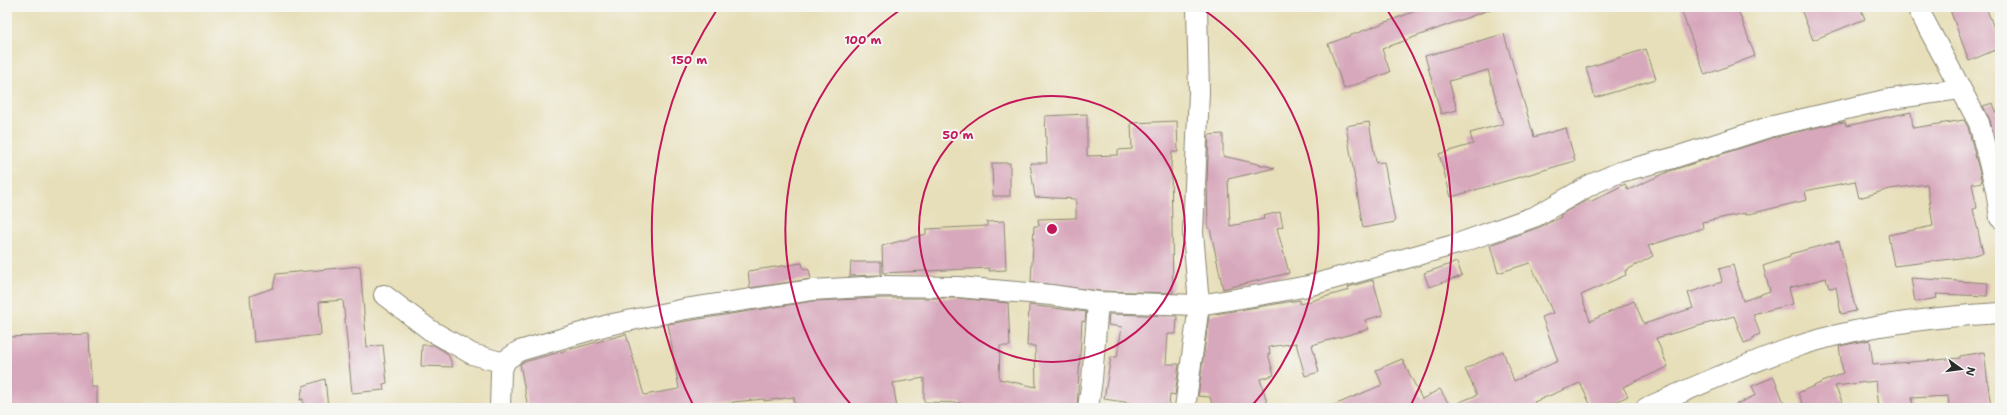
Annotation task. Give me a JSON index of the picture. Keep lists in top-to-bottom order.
{
  "north": "right",
  "rings": ["100 m", "150 m", "50 m"]
}
